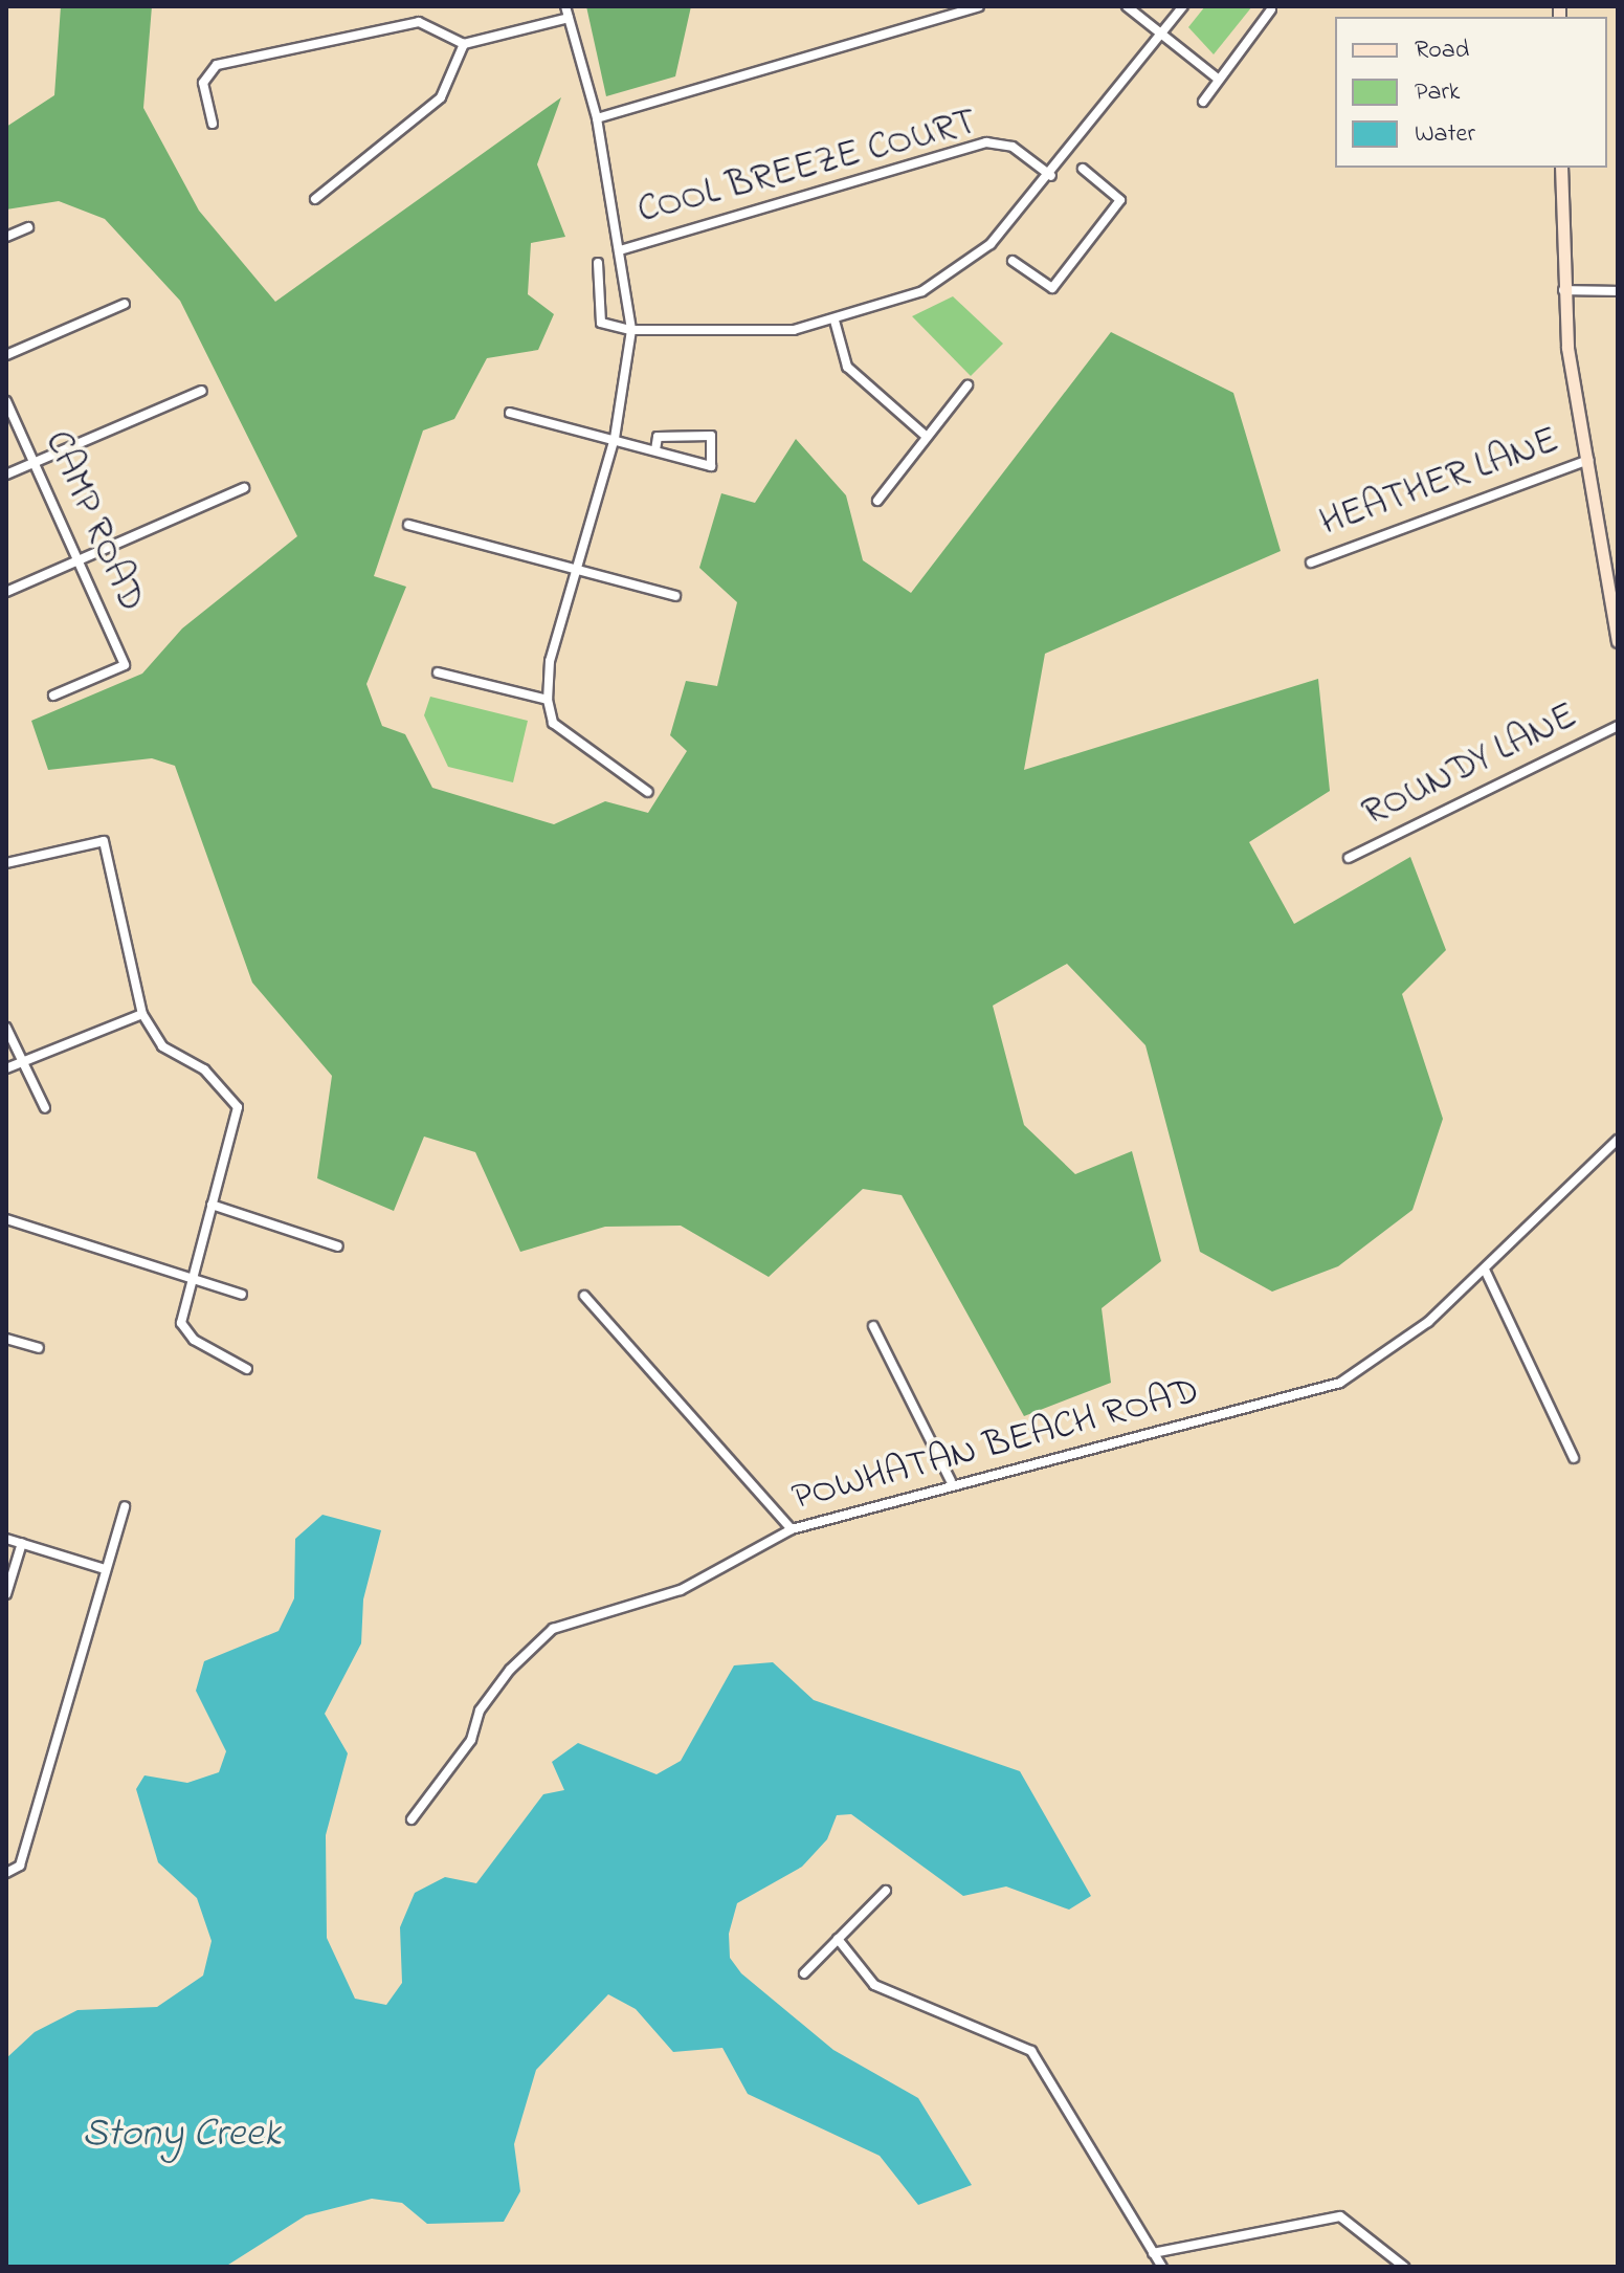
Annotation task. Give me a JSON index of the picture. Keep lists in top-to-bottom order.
{
  "streets": {
    "street": [
      "COOL BREEZE COURT",
      "HEATHER LANE",
      "CAMP ROAD",
      "ROUNDY LANE",
      "POWHATAN BEACH ROAD"
    ]
  },
  "water": ["Stony Creek"],
  "legend": ["Road", "Park", "Water"]
}
